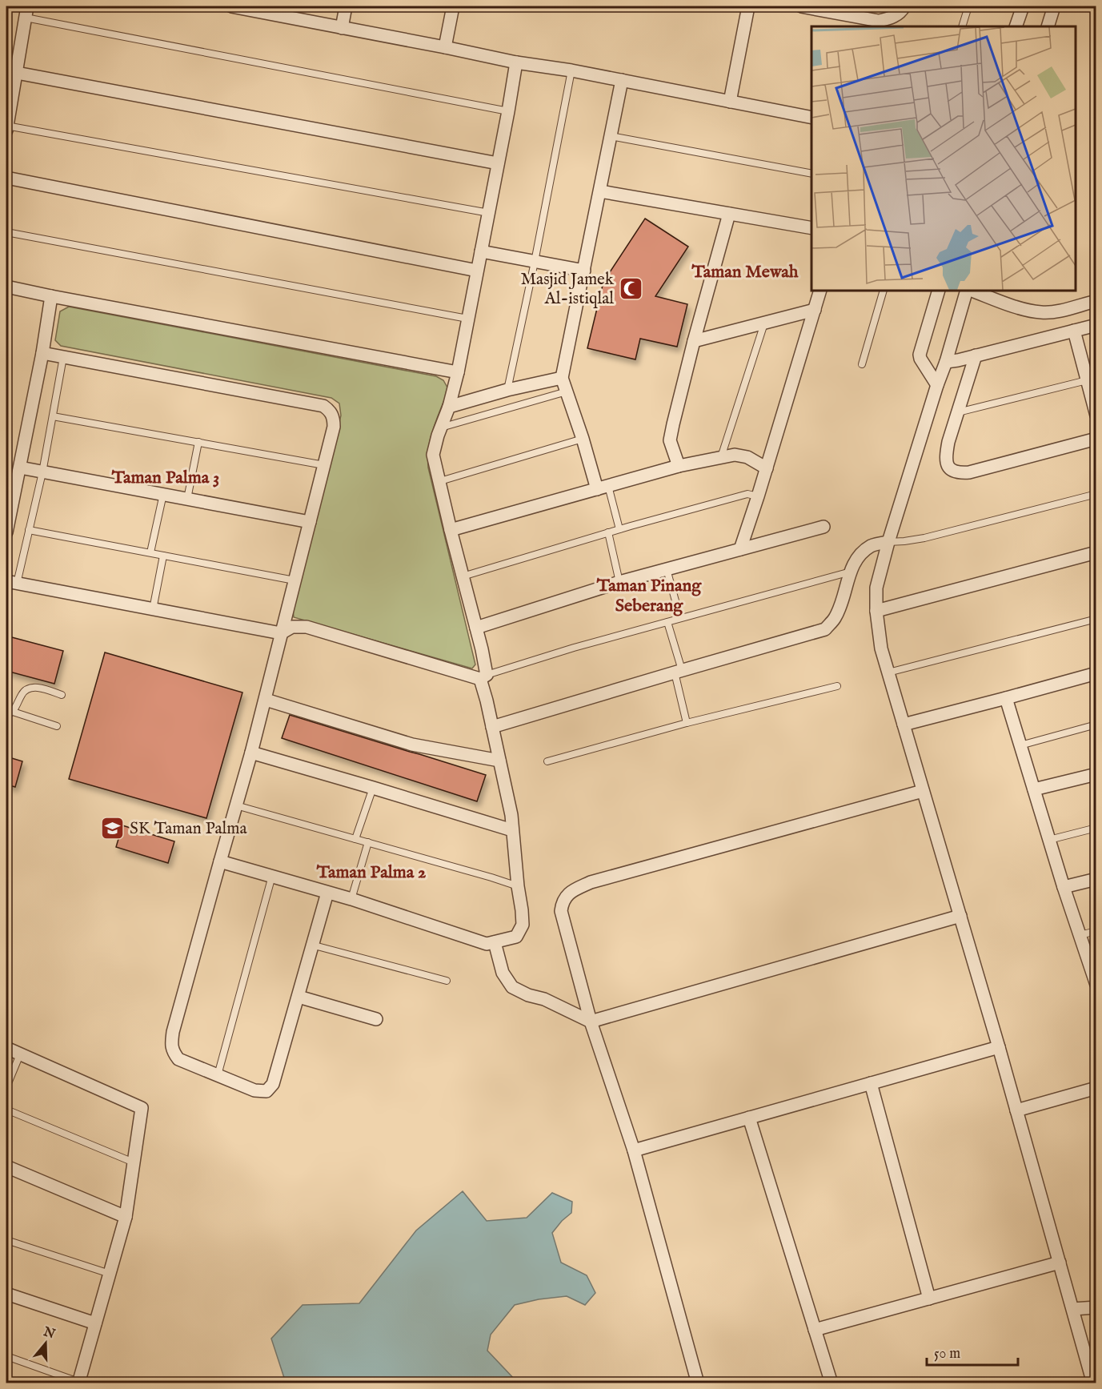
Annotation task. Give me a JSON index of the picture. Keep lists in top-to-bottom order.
{
  "districts": [
    "Taman Mewah",
    "Taman Palma 3",
    "Taman Pinang Seberang",
    "Taman Palma 2"
  ],
  "places": {
    "mosque": ["Masjid Jamek Al-istiqlal"],
    "school or university": ["SK Taman Palma"]
  },
  "scale_bar": "50 m",
  "north": "top"
}
